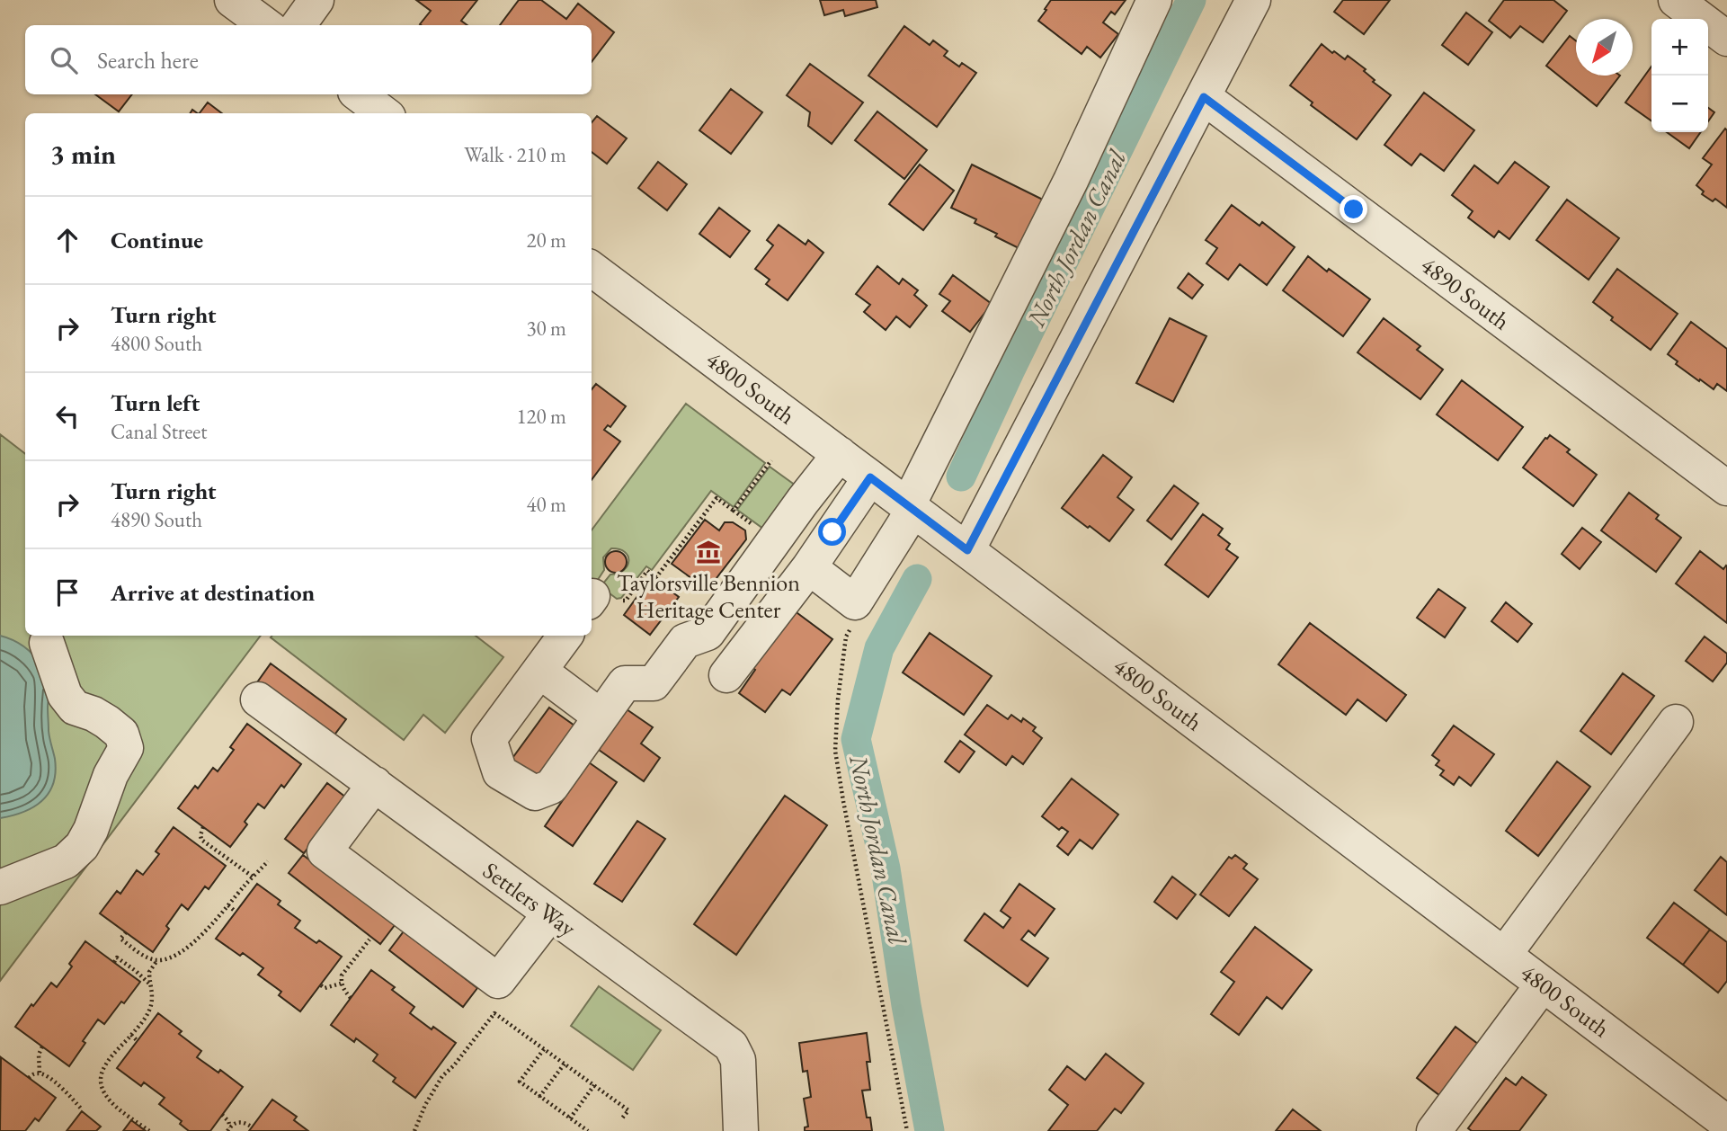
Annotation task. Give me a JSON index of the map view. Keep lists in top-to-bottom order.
{
  "streets": {
    "street": ["4890 South", "4800 South", "Settlers Way"]
  },
  "water": ["North Jordan Canal"],
  "places": {
    "museum": ["Taylorsville Bennion Heritage Center"]
  },
  "north": "bottom left",
  "page": {
    "map_buttons": ["+", "−"],
    "search": "Search here",
    "heading": ["3 min", "Walk · 210 m"],
    "list": [
      ["Continue", "20 m"],
      ["Turn right", "4800 South", "30 m"],
      ["Turn left", "Canal Street", "120 m"],
      ["Turn right", "4890 South", "40 m"],
      "Arrive at destination"
    ]
  }
}
